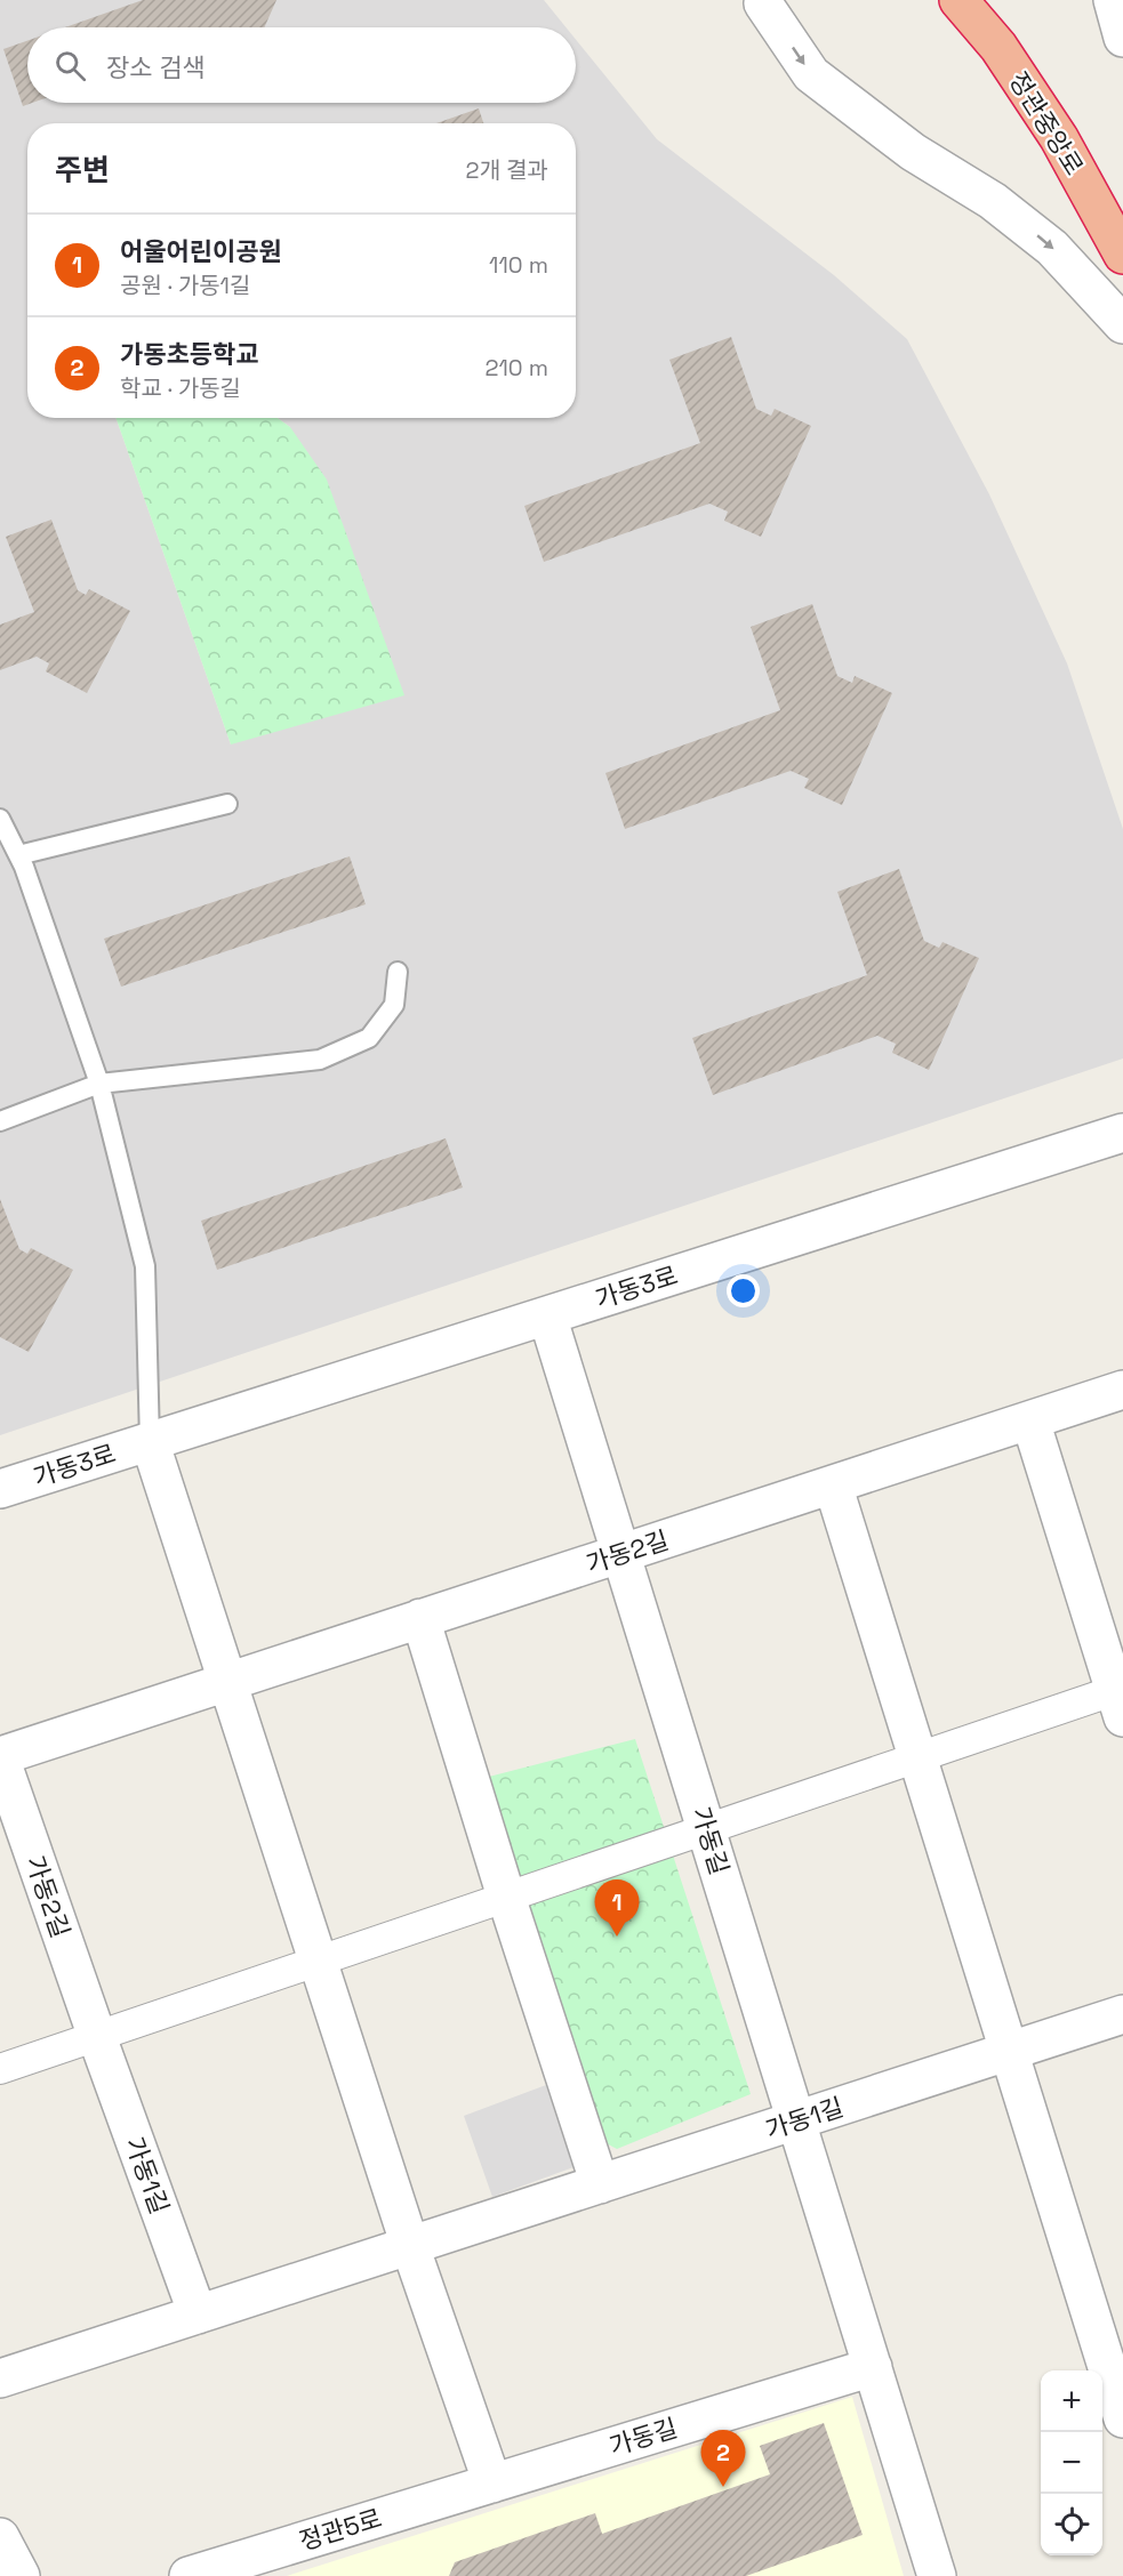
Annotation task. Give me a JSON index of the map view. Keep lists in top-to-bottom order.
{
  "streets": {
    "highway": ["정관중앙로"],
    "street": [
      "가동3로",
      "가동2길",
      "가동길",
      "가동1길",
      "정관5로"
    ]
  },
  "crossings": [
    ["가동3로", "가동2길"],
    ["가동3로", "가동길"],
    ["가동2길", "가동길"],
    ["가동2길", "가동1길"],
    ["가동길", "가동1길"],
    ["가동길", "정관5로"]
  ],
  "page": {
    "search": "장소 검색",
    "heading": ["주변", "2개 결과"],
    "list": [
      {
        "mark": "1",
        "name": "어울어린이공원",
        "note": "공원 · 가동1길",
        "value": "110 m"
      },
      {
        "mark": "2",
        "name": "가동초등학교",
        "note": "학교 · 가동길",
        "value": "210 m"
      }
    ],
    "pins": ["1", "2"],
    "map_buttons": ["+", "−"]
  }
}
